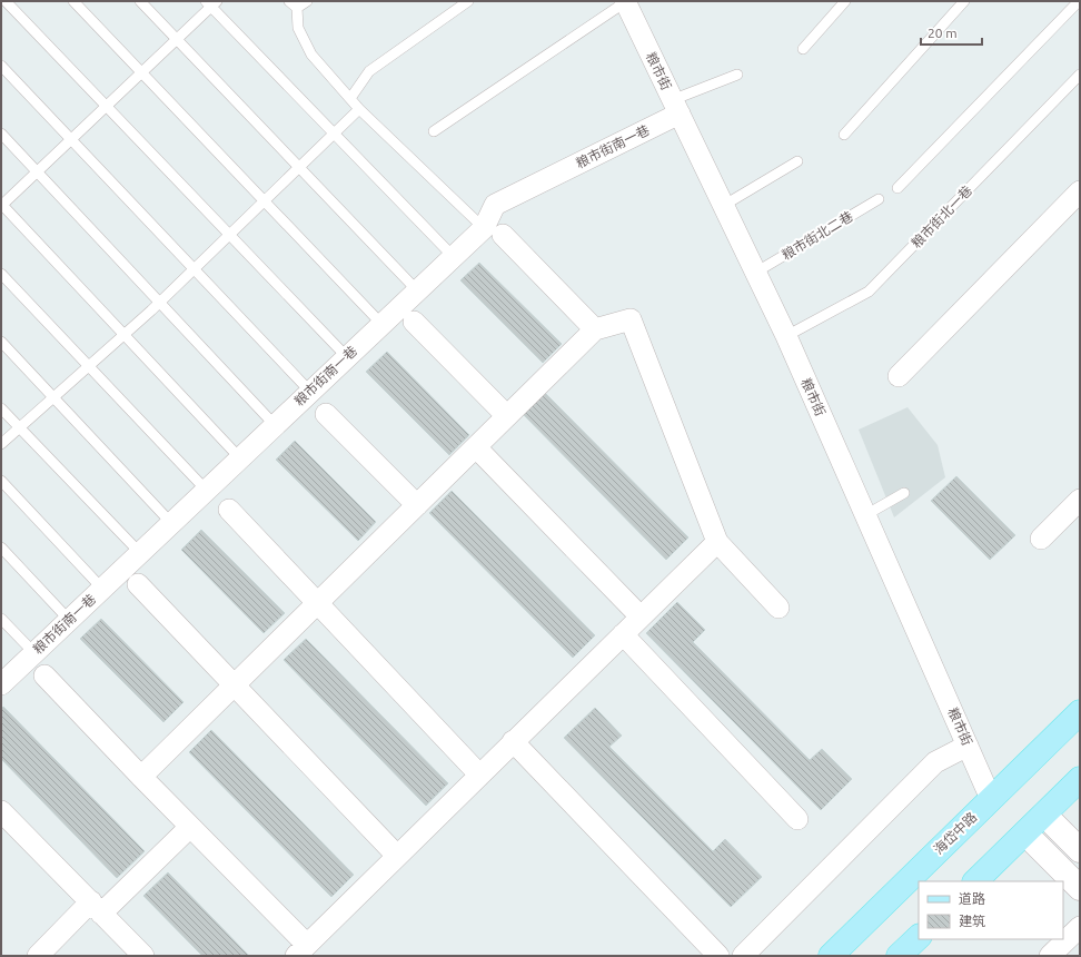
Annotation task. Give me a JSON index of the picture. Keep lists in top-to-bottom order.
{
  "streets": {
    "main road": ["海岱中路"],
    "street": ["粮市街", "粮市街南一巷"],
    "lane": ["粮市街北一巷", "粮市街北二巷"]
  },
  "crossings": [
    ["粮市街", "粮市街南一巷"],
    ["粮市街", "粮市街北一巷"],
    ["粮市街", "粮市街北二巷"],
    ["粮市街", "海岱中路"]
  ],
  "legend": ["道路", "建筑"],
  "scale_bar": "20 m"
}
